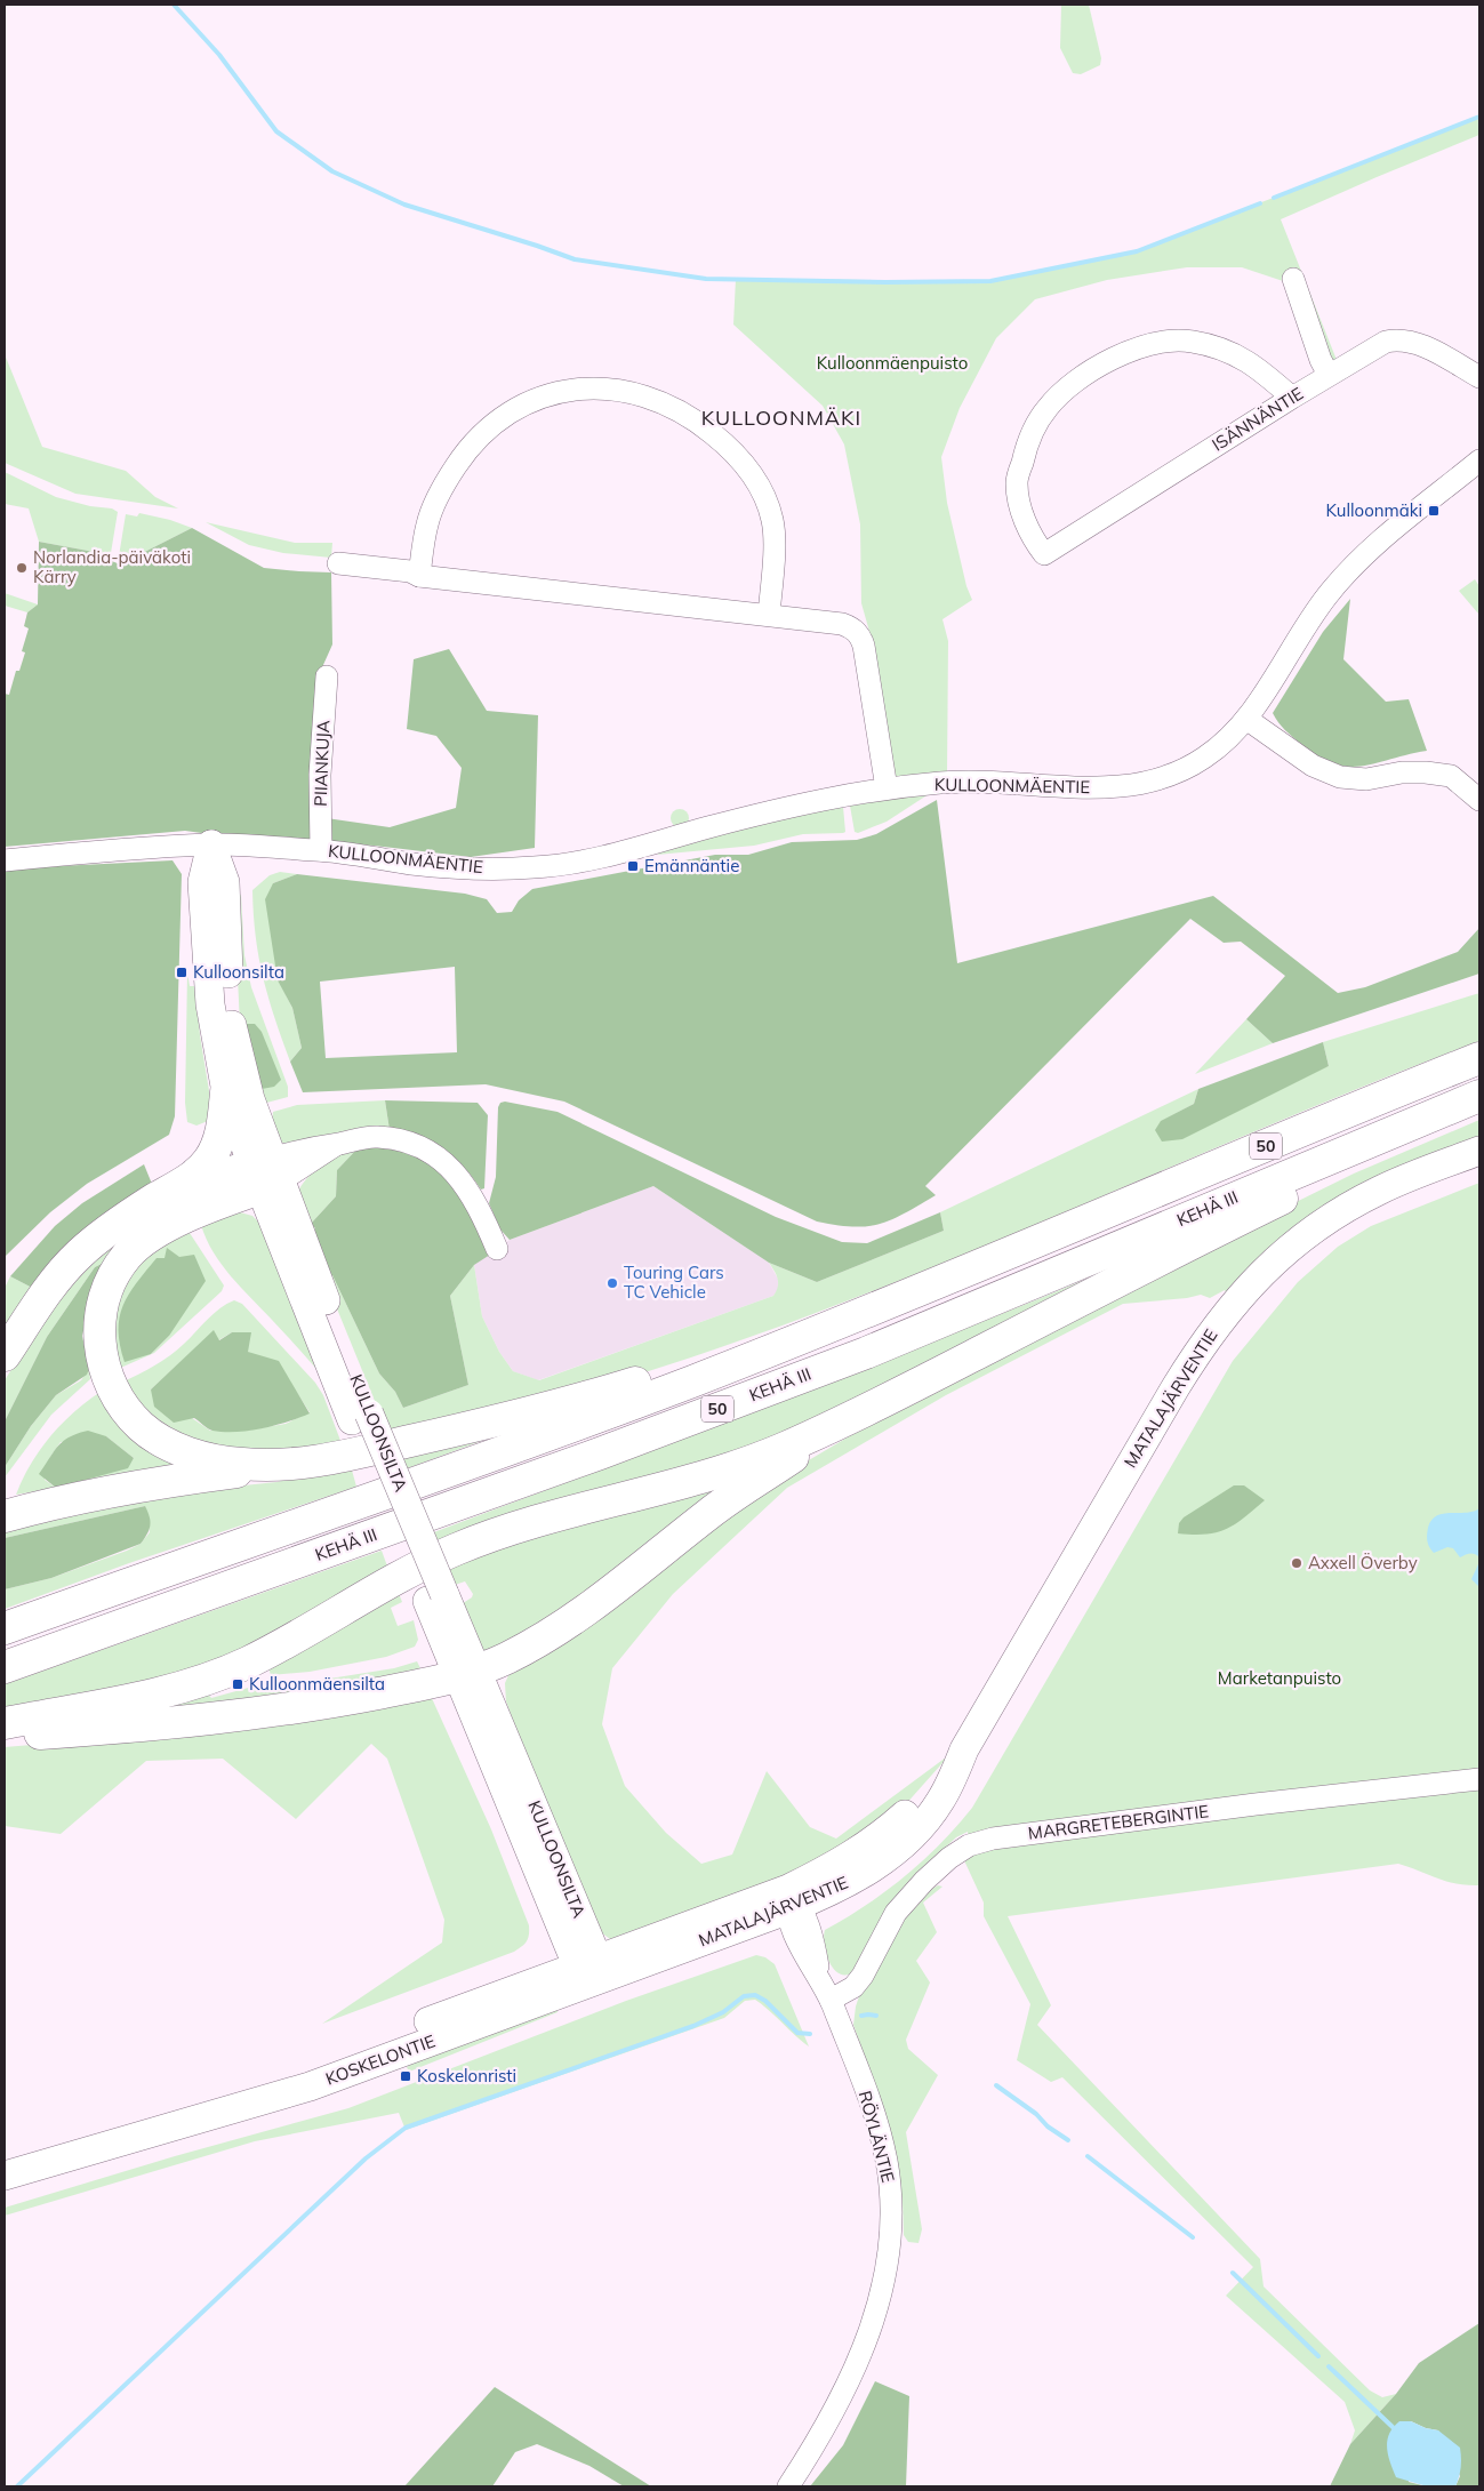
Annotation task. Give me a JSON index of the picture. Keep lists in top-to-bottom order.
{
  "streets": {
    "highway": ["50", "KEHÄ III"],
    "main road": ["MATALAJÄRVENTIE", "KULLOONSILTA", "KOSKELONTIE"],
    "street": [
      "ISÄNNÄNTIE",
      "PIIANKUJA",
      "KULLOONMÄENTIE",
      "MARGRETEBERGINTIE",
      "RÖYLÄNTIE"
    ]
  },
  "crossings": [
    ["PIIANKUJA", "KULLOONMÄENTIE"],
    ["KULLOONMÄENTIE", "KULLOONSILTA"],
    ["MATALAJÄRVENTIE", "KULLOONSILTA"],
    ["MATALAJÄRVENTIE", "KOSKELONTIE"],
    ["MATALAJÄRVENTIE", "RÖYLÄNTIE"],
    ["KULLOONSILTA", "KOSKELONTIE"],
    ["MARGRETEBERGINTIE", "RÖYLÄNTIE"]
  ],
  "districts": ["KULLOONMÄKI"],
  "parks": ["Kulloonmäenpuisto", "Marketanpuisto"],
  "places": {
    "transit": [
      "Kulloonmäki",
      "Emännäntie",
      "Kulloonsilta",
      "Kulloonmäensilta",
      "Koskelonristi"
    ],
    "other": ["Norlandia-päiväkoti Kärry", "Touring Cars TC Vehicle", "Axxell Överby"]
  }
}
